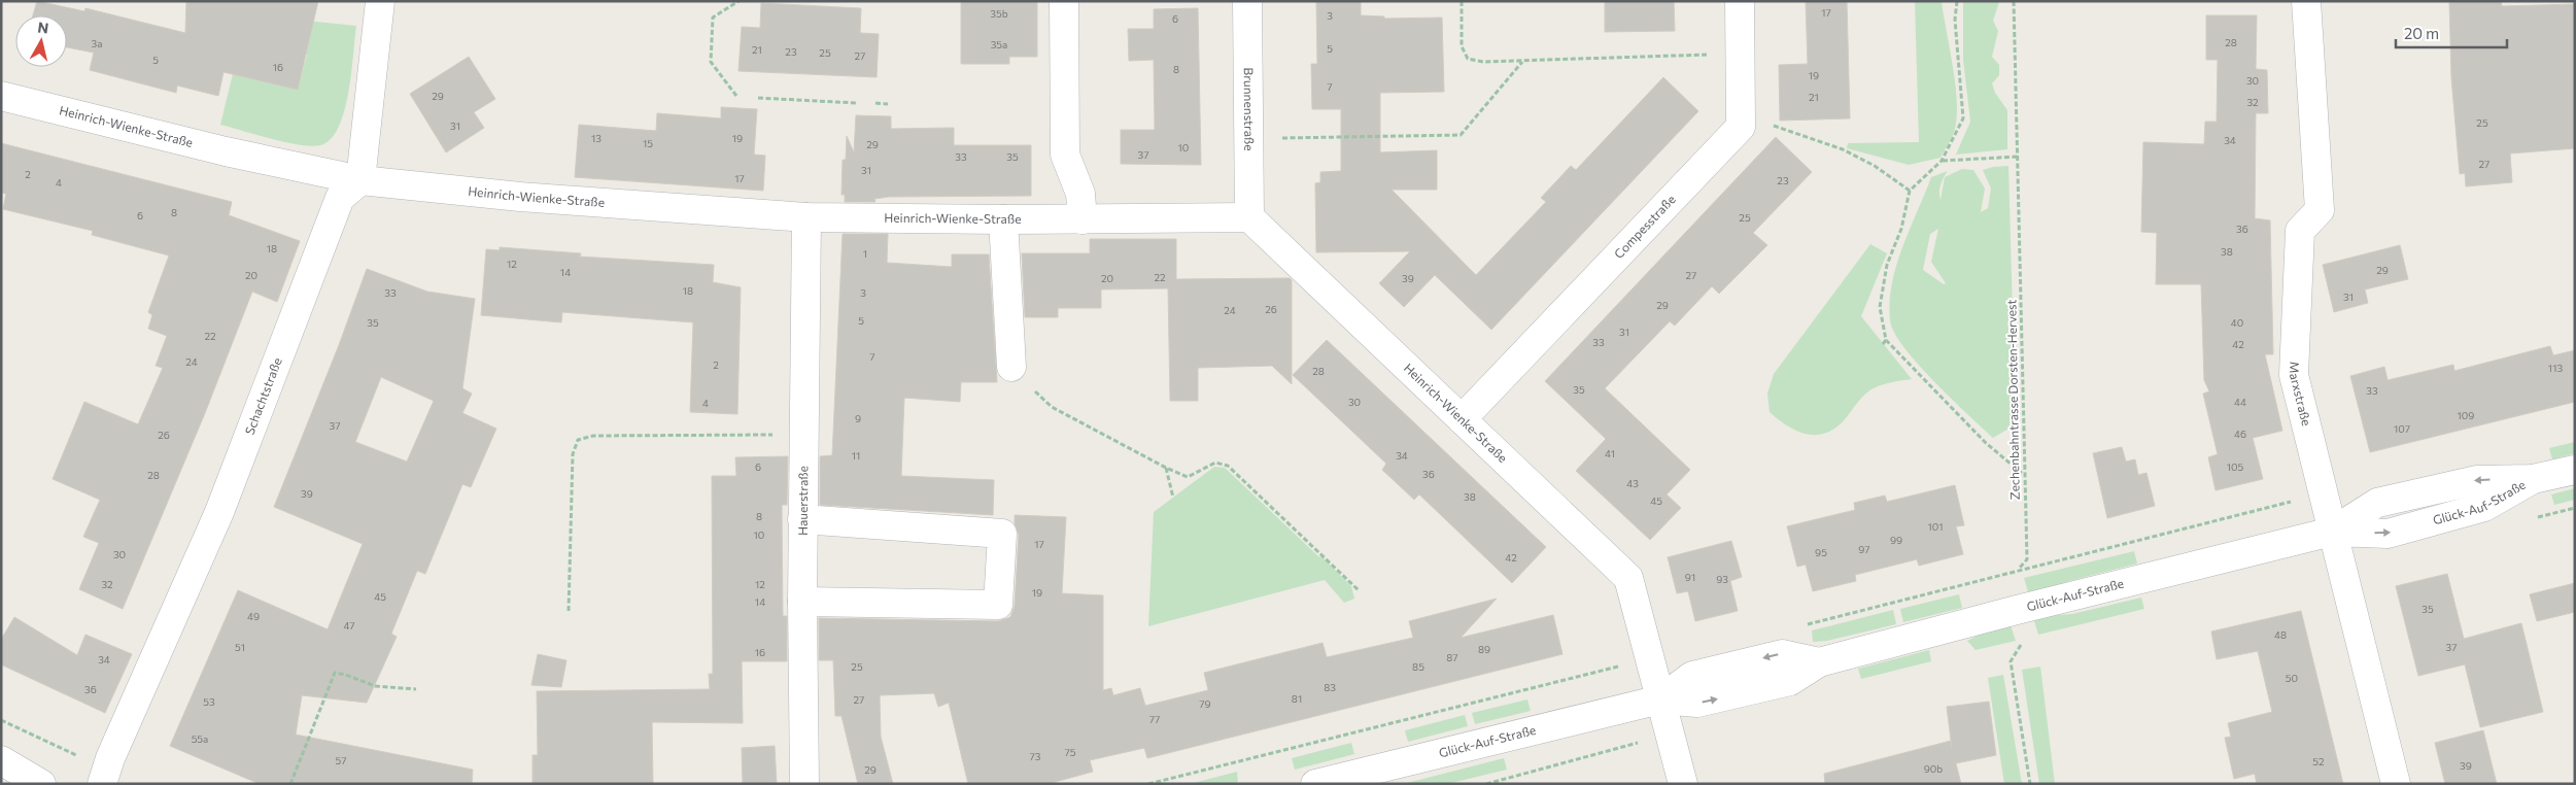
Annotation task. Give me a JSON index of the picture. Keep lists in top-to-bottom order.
{
  "streets": {
    "street": [
      "Brunnenstraße",
      "Heinrich-Wienke-Straße",
      "Compesstraße",
      "Marxstraße",
      "Schachtstraße",
      "Hauerstraße",
      "Glück-Auf-Straße"
    ],
    "path": ["Zechenbahntrasse Dorsten-Hervest"]
  },
  "crossings": [
    ["Brunnenstraße", "Heinrich-Wienke-Straße"],
    ["Heinrich-Wienke-Straße", "Compesstraße"],
    ["Heinrich-Wienke-Straße", "Schachtstraße"],
    ["Heinrich-Wienke-Straße", "Hauerstraße"],
    ["Heinrich-Wienke-Straße", "Glück-Auf-Straße"],
    ["Marxstraße", "Glück-Auf-Straße"],
    ["Zechenbahntrasse Dorsten-Hervest", "Glück-Auf-Straße"]
  ],
  "house_numbers": [
    "17",
    "35b",
    "3",
    "6",
    "28",
    "3a",
    "35a",
    "5",
    "21",
    "23",
    "25",
    "27",
    "5",
    "16",
    "8",
    "19",
    "30",
    "7",
    "29",
    "21",
    "32",
    "25",
    "31",
    "13",
    "19",
    "34",
    "15",
    "29",
    "10",
    "37",
    "33",
    "35",
    "27",
    "31",
    "2",
    "17",
    "23",
    "4",
    "8",
    "6",
    "25",
    "36",
    "18",
    "38",
    "1",
    "12",
    "29",
    "14",
    "20",
    "27",
    "22",
    "20",
    "39",
    "18",
    "33",
    "3",
    "31",
    "29",
    "26",
    "24",
    "5",
    "35",
    "40",
    "31",
    "22",
    "33",
    "42",
    "7",
    "24",
    "2",
    "113",
    "28",
    "35",
    "33",
    "30",
    "44",
    "4",
    "109",
    "9",
    "37",
    "107",
    "46",
    "26",
    "41",
    "11",
    "34",
    "6",
    "105",
    "36",
    "28",
    "43",
    "39",
    "38",
    "45",
    "8",
    "101",
    "10",
    "99",
    "17",
    "97",
    "95",
    "30",
    "42",
    "91",
    "93",
    "32",
    "12",
    "19",
    "45",
    "14",
    "35",
    "49",
    "47",
    "48",
    "51",
    "37",
    "89",
    "16",
    "87",
    "34",
    "25",
    "85",
    "50",
    "83",
    "36",
    "81",
    "27",
    "53",
    "79",
    "77",
    "55a",
    "75",
    "73",
    "57",
    "52",
    "39",
    "90b",
    "29"
  ],
  "scale_bar": "20 m",
  "north": "top"
}
